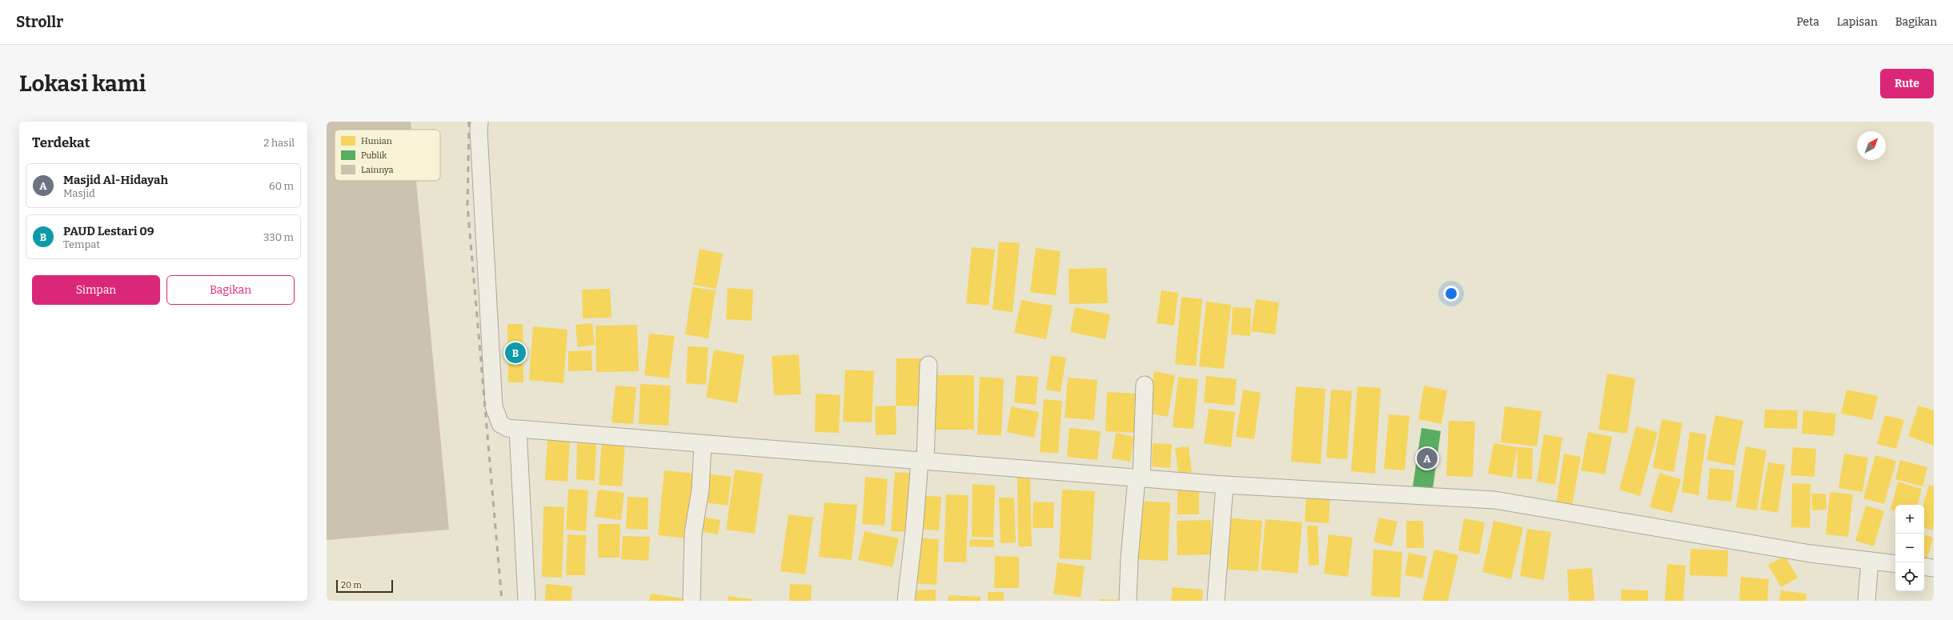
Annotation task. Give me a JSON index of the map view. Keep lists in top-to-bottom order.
{
  "legend": ["Hunian", "Publik", "Lainnya"],
  "scale_bar": "20 m",
  "north": "top right",
  "page": {
    "header": "Strollr",
    "nav": ["Peta", "Lapisan", "Bagikan"],
    "buttons": [
      "Rute",
      ["Simpan", "Bagikan"]
    ],
    "title": "Lokasi kami",
    "heading": ["Terdekat", "2 hasil"],
    "list": [
      {
        "mark": "A",
        "name": "Masjid Al-Hidayah",
        "note": "Masjid",
        "value": "60 m"
      },
      {
        "mark": "B",
        "name": "PAUD Lestari 09",
        "note": "Tempat",
        "value": "330 m"
      }
    ],
    "pins": ["B", "A"],
    "map_buttons": ["+", "−"],
    "scale": "20 m"
  }
}
